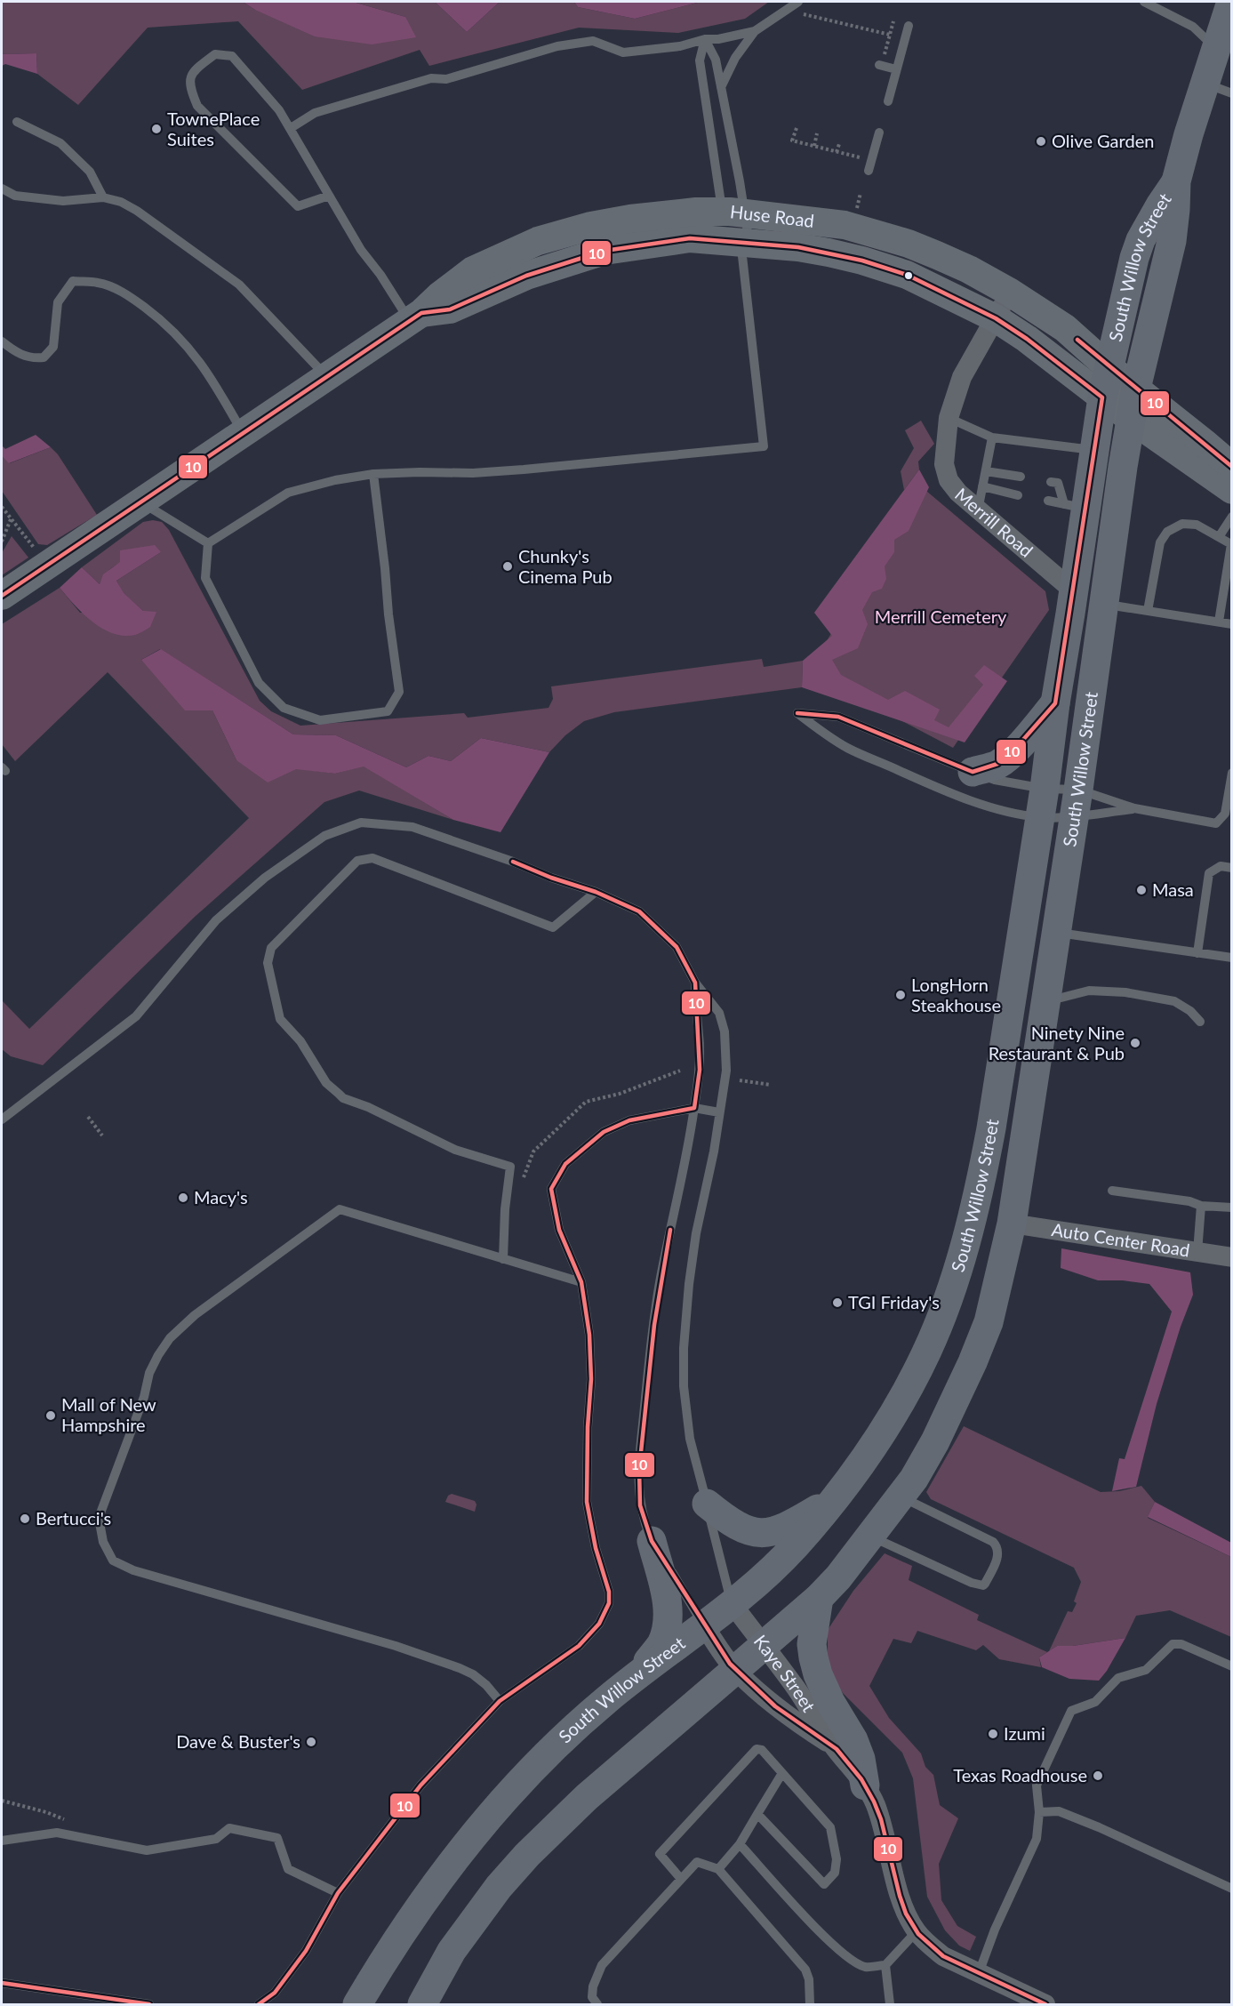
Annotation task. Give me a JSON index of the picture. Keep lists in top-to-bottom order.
{
  "streets": {
    "main road": ["South Willow Street"],
    "street": [
      "Huse Road",
      "Merrill Road",
      "Auto Center Road",
      "Kaye Street"
    ]
  },
  "crossings": [
    ["Huse Road", "South Willow Street"],
    ["Huse Road", "Merrill Road"],
    ["South Willow Street", "Merrill Road"],
    ["South Willow Street", "Auto Center Road"],
    ["South Willow Street", "Kaye Street"]
  ],
  "parks": ["Merrill Cemetery"],
  "places": [
    "TownePlace Suites",
    "Olive Garden",
    "Chunky's Cinema Pub",
    "Masa",
    "LongHorn Steakhouse",
    "Ninety Nine Restaurant & Pub",
    "Macy's",
    "TGI Friday's",
    "Mall of New Hampshire",
    "Bertucci's",
    "Izumi",
    "Dave & Buster's",
    "Texas Roadhouse"
  ],
  "lines": ["transit line 10"]
}
